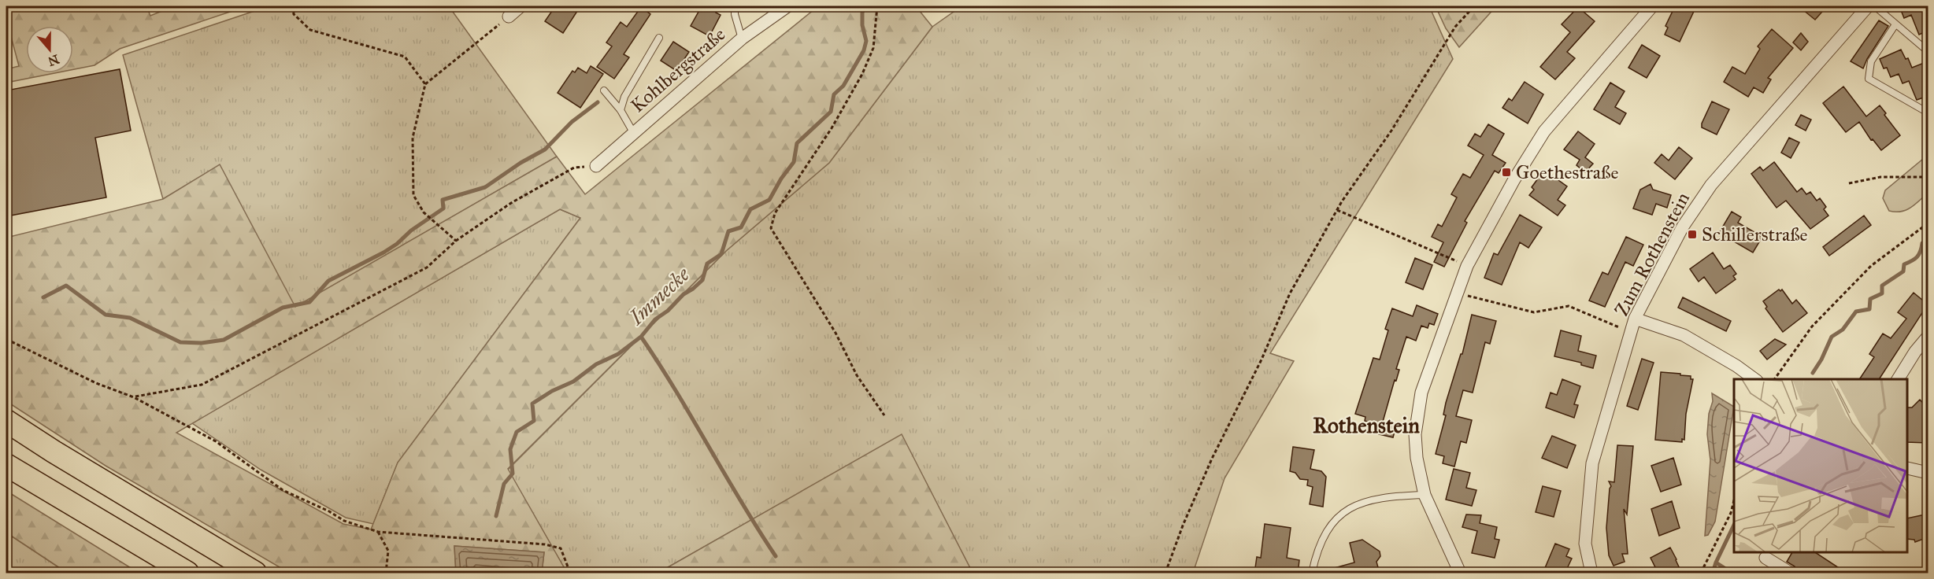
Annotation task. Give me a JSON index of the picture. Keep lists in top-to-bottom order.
{
  "streets": {
    "street": ["Kohlbergstraße", "Zum Rothenstein"]
  },
  "districts": ["Rothenstein"],
  "water": ["Immecke"],
  "places": {
    "transit": ["Goethestraße", "Schillerstraße"]
  },
  "north": "bottom"
}
